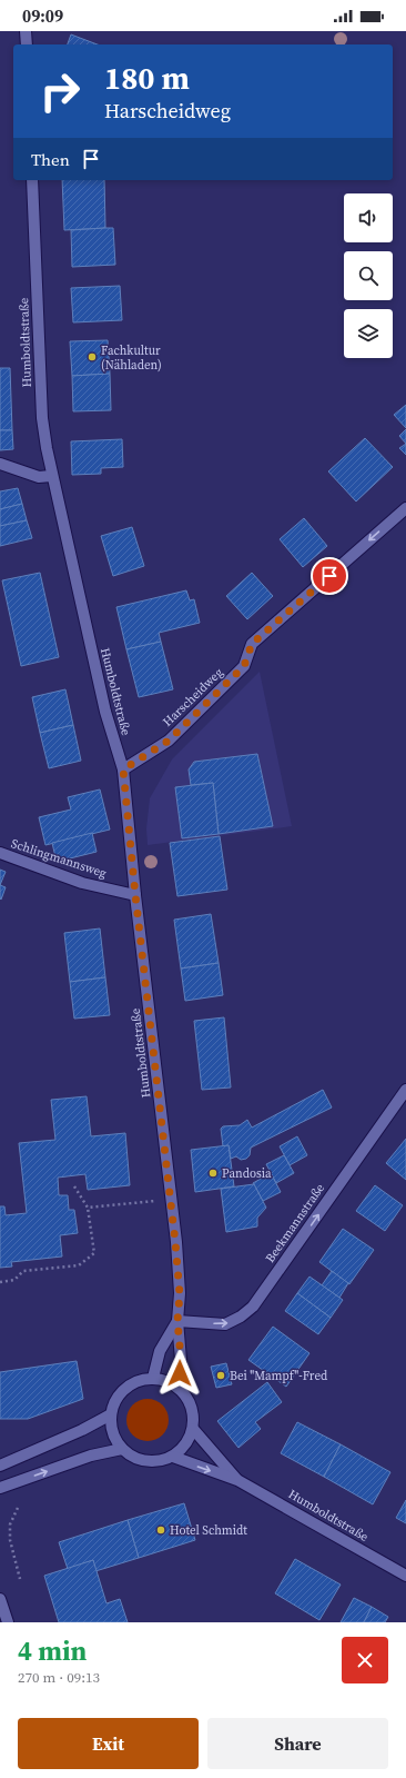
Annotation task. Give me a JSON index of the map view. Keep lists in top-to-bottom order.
{
  "streets": {
    "street": [
      "Humboldtstraße",
      "Harscheidweg",
      "Schlingmannsweg",
      "Beekmannstraße"
    ]
  },
  "crossings": [
    ["Humboldtstraße", "Harscheidweg"],
    ["Humboldtstraße", "Schlingmannsweg"],
    ["Humboldtstraße", "Beekmannstraße"]
  ],
  "one_way": ["Harscheidweg", "Beekmannstraße"],
  "places": [
    "Fachkultur (Nähladen)",
    "Pandosia",
    "Bei \"Mampf\"-Fred",
    "Hotel Schmidt"
  ],
  "page": {
    "status": "09:09",
    "turn": ["180 m", "Harscheidweg"],
    "then": "Then",
    "heading": ["4 min", "270 m · 09:13"],
    "buttons": ["Exit", "Share"]
  }
}
